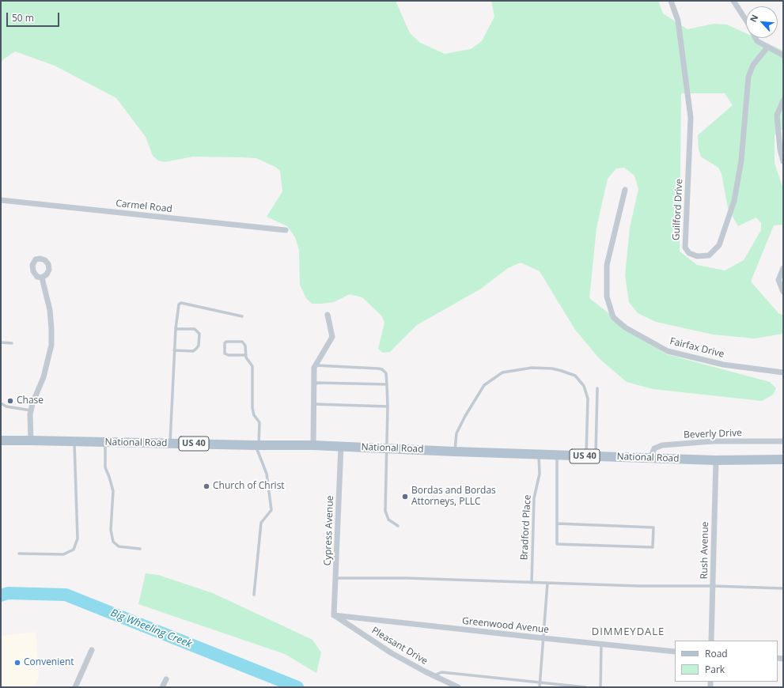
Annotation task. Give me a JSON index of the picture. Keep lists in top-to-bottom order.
{
  "streets": {
    "main road": ["National Road", "US 40"],
    "street": [
      "Carmel Road",
      "Guilford Drive",
      "Fairfax Drive",
      "Beverly Drive",
      "Cypress Avenue",
      "Rush Avenue",
      "Greenwood Avenue",
      "Pleasant Drive"
    ],
    "lane": ["Bradford Place"]
  },
  "crossings": [
    ["Beverly Drive", "National Road"],
    ["National Road", "Bradford Place"],
    ["National Road", "Cypress Avenue"],
    ["National Road", "Rush Avenue"],
    ["Cypress Avenue", "Greenwood Avenue"],
    ["Cypress Avenue", "Pleasant Drive"],
    ["Greenwood Avenue", "Pleasant Drive"]
  ],
  "districts": ["DIMMEYDALE"],
  "water": ["Big Wheeling Creek"],
  "places": [
    "Chase",
    "Church of Christ",
    "Bordas and Bordas Attorneys, PLLC",
    "Convenient"
  ],
  "legend": ["Road", "Park"],
  "scale_bar": "50 m",
  "north": "top left"
}
